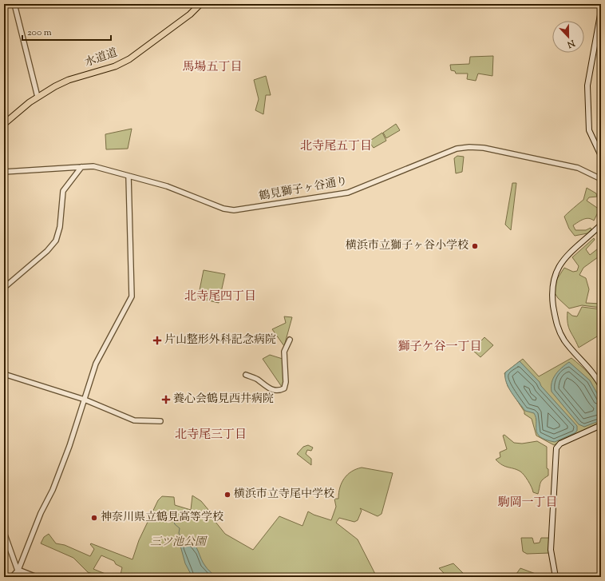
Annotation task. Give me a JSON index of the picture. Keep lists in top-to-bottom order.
{
  "streets": {
    "main road": ["水道道"],
    "street": ["鶴見獅子ヶ谷通り"]
  },
  "districts": [
    "馬場五丁目",
    "北寺尾五丁目",
    "北寺尾四丁目",
    "獅子ケ谷一丁目",
    "北寺尾三丁目",
    "駒岡一丁目"
  ],
  "parks": ["三ツ池公園"],
  "places": {
    "other": ["横浜市立獅子ヶ谷小学校", "横浜市立寺尾中学校", "神奈川県立鶴見高等学校"],
    "health": ["片山整形外科記念病院", "養心会鶴見西井病院"]
  },
  "scale_bar": "200 m",
  "north": "bottom"
}
